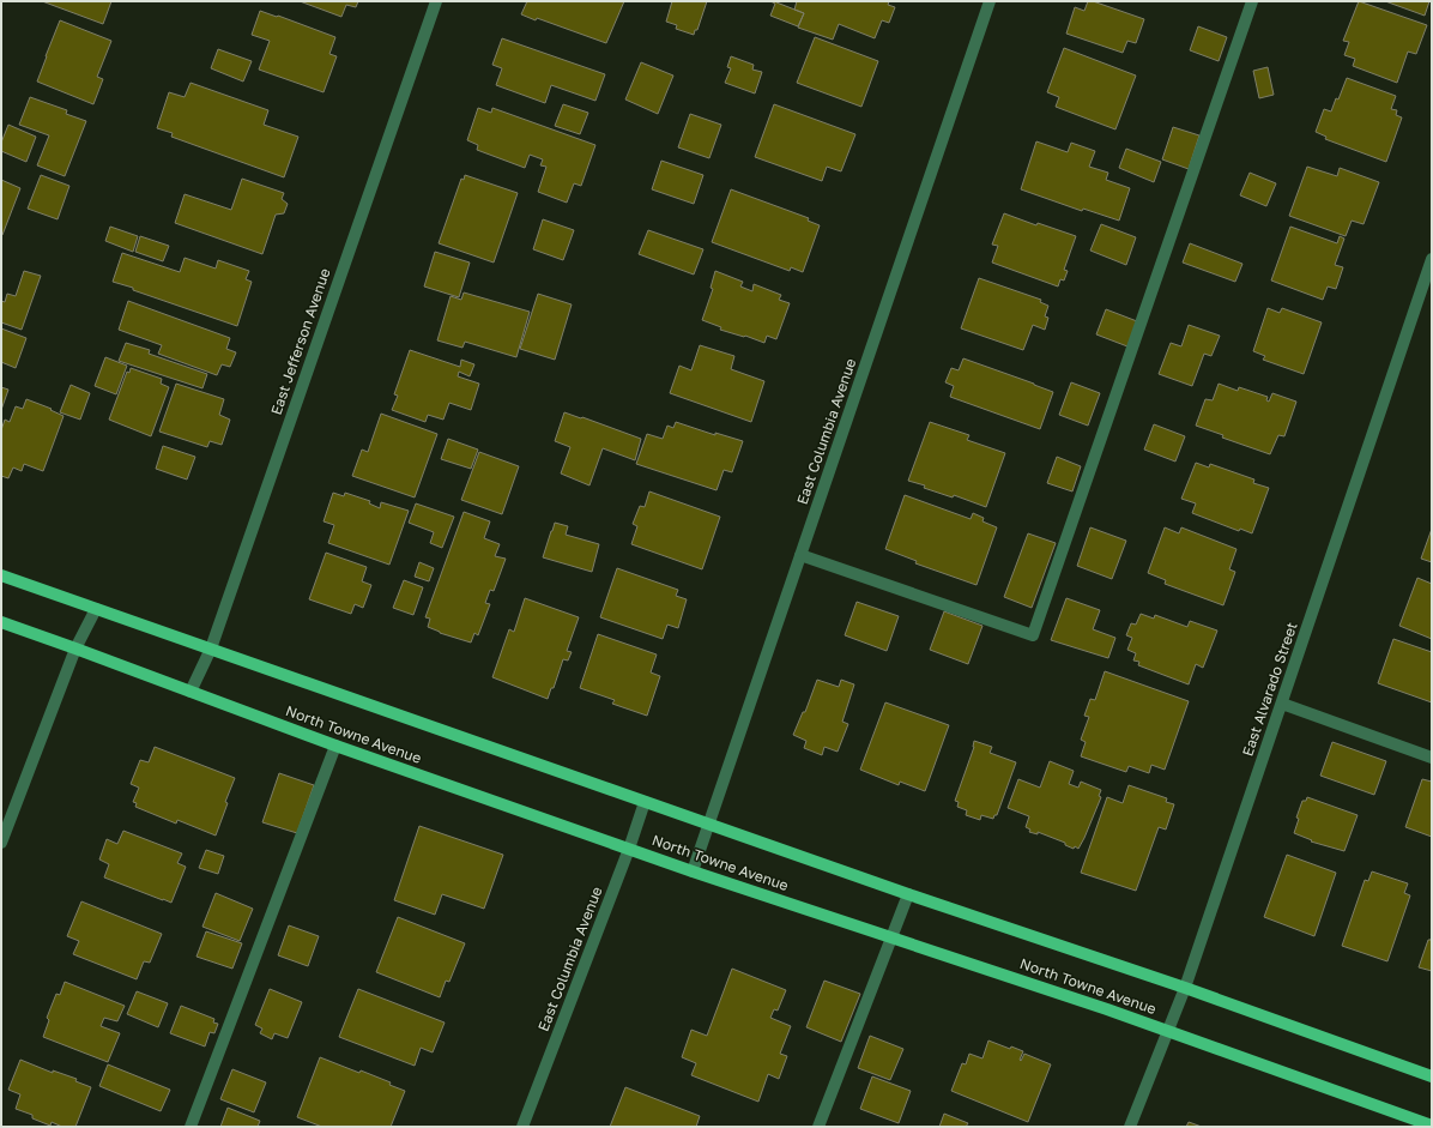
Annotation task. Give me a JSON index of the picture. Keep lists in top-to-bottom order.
{
  "streets": {
    "main road": ["North Towne Avenue"],
    "street": ["East Jefferson Avenue", "East Columbia Avenue", "East Alvarado Street"]
  },
  "crossings": [
    ["East Jefferson Avenue", "North Towne Avenue"],
    ["East Columbia Avenue", "North Towne Avenue"],
    ["East Alvarado Street", "North Towne Avenue"]
  ]
}
